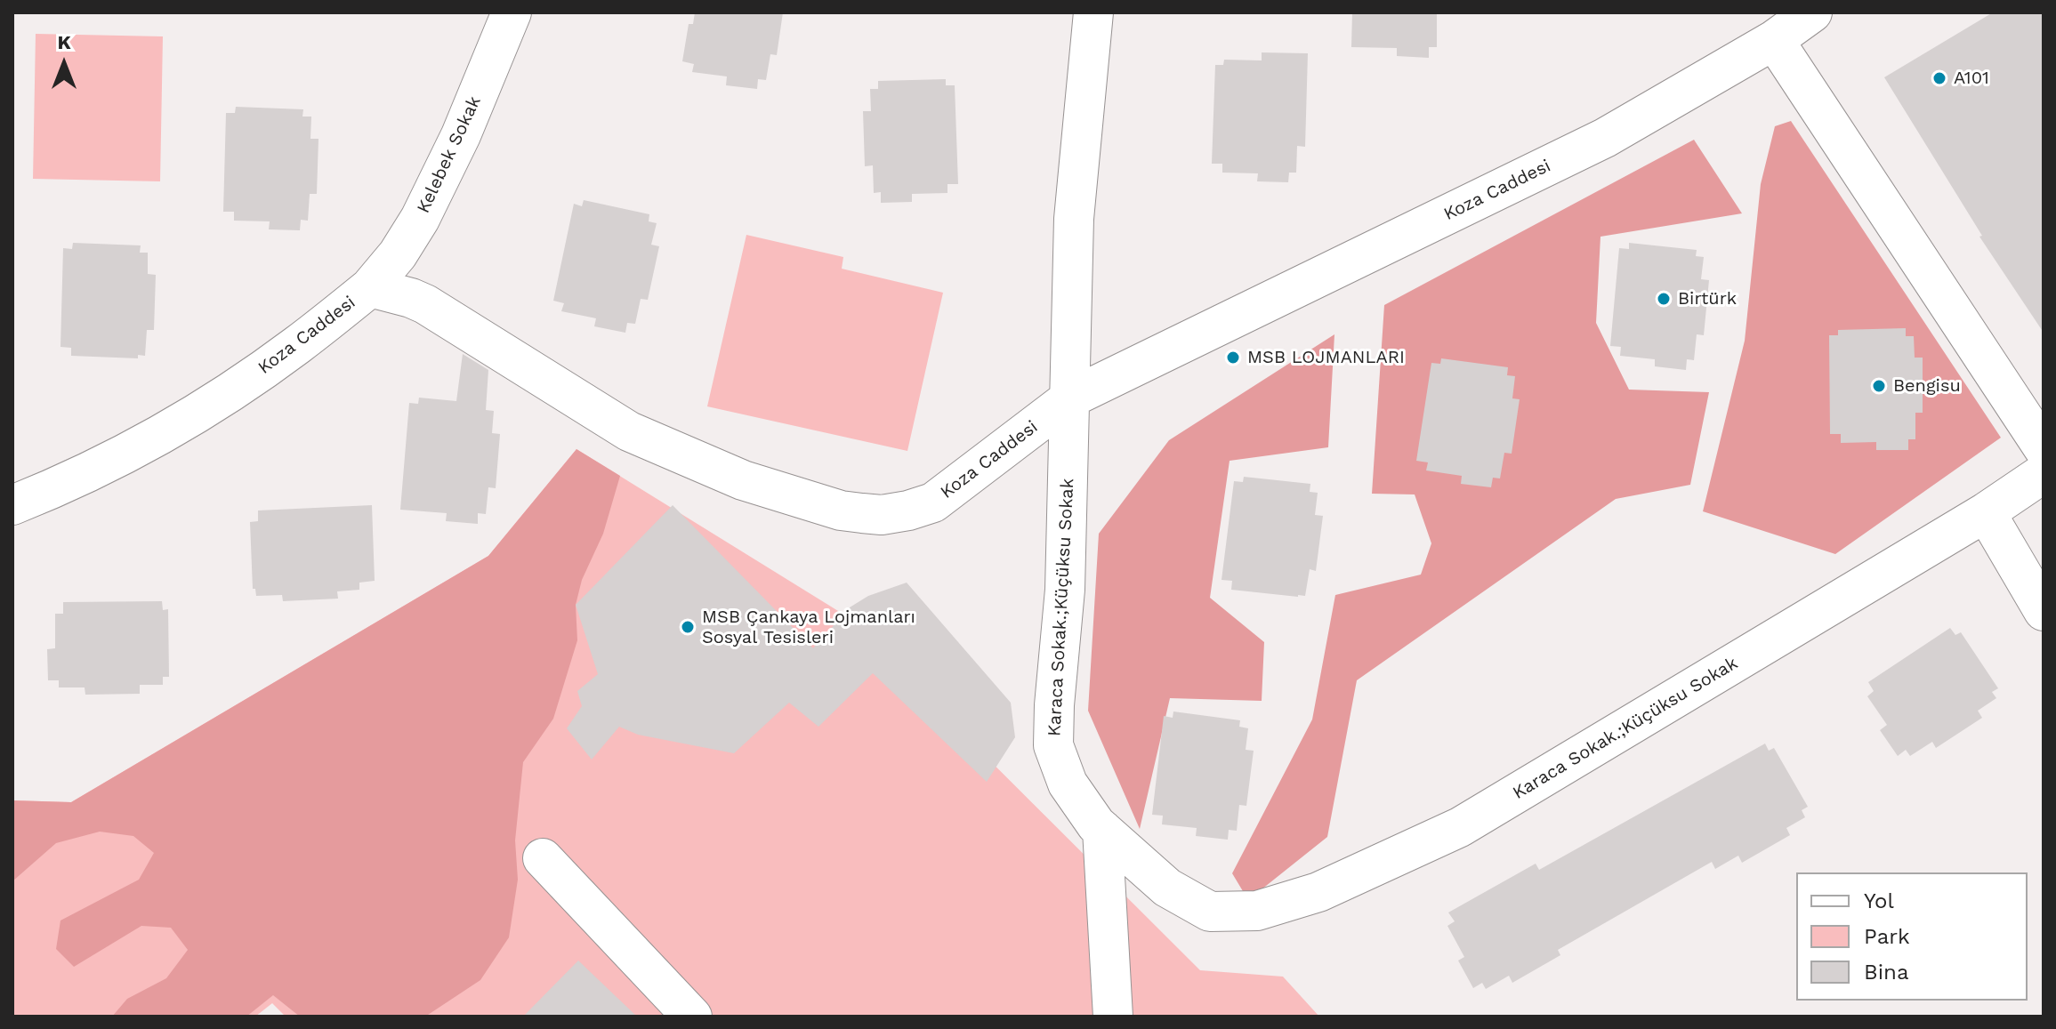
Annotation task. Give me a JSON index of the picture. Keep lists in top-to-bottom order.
{
  "streets": {
    "street": ["Kelebek Sokak", "Koza Caddesi", "Karaca Sokak.;Küçüksu Sokak"]
  },
  "crossings": [
    ["Kelebek Sokak", "Koza Caddesi"],
    ["Koza Caddesi", "Karaca Sokak.;Küçüksu Sokak"]
  ],
  "places": [
    "A101",
    "Birtürk",
    "MSB LOJMANLARI",
    "Bengisu",
    "MSB Çankaya Lojmanları Sosyal Tesisleri"
  ],
  "legend": ["Yol", "Park", "Bina"],
  "north": "top"
}
